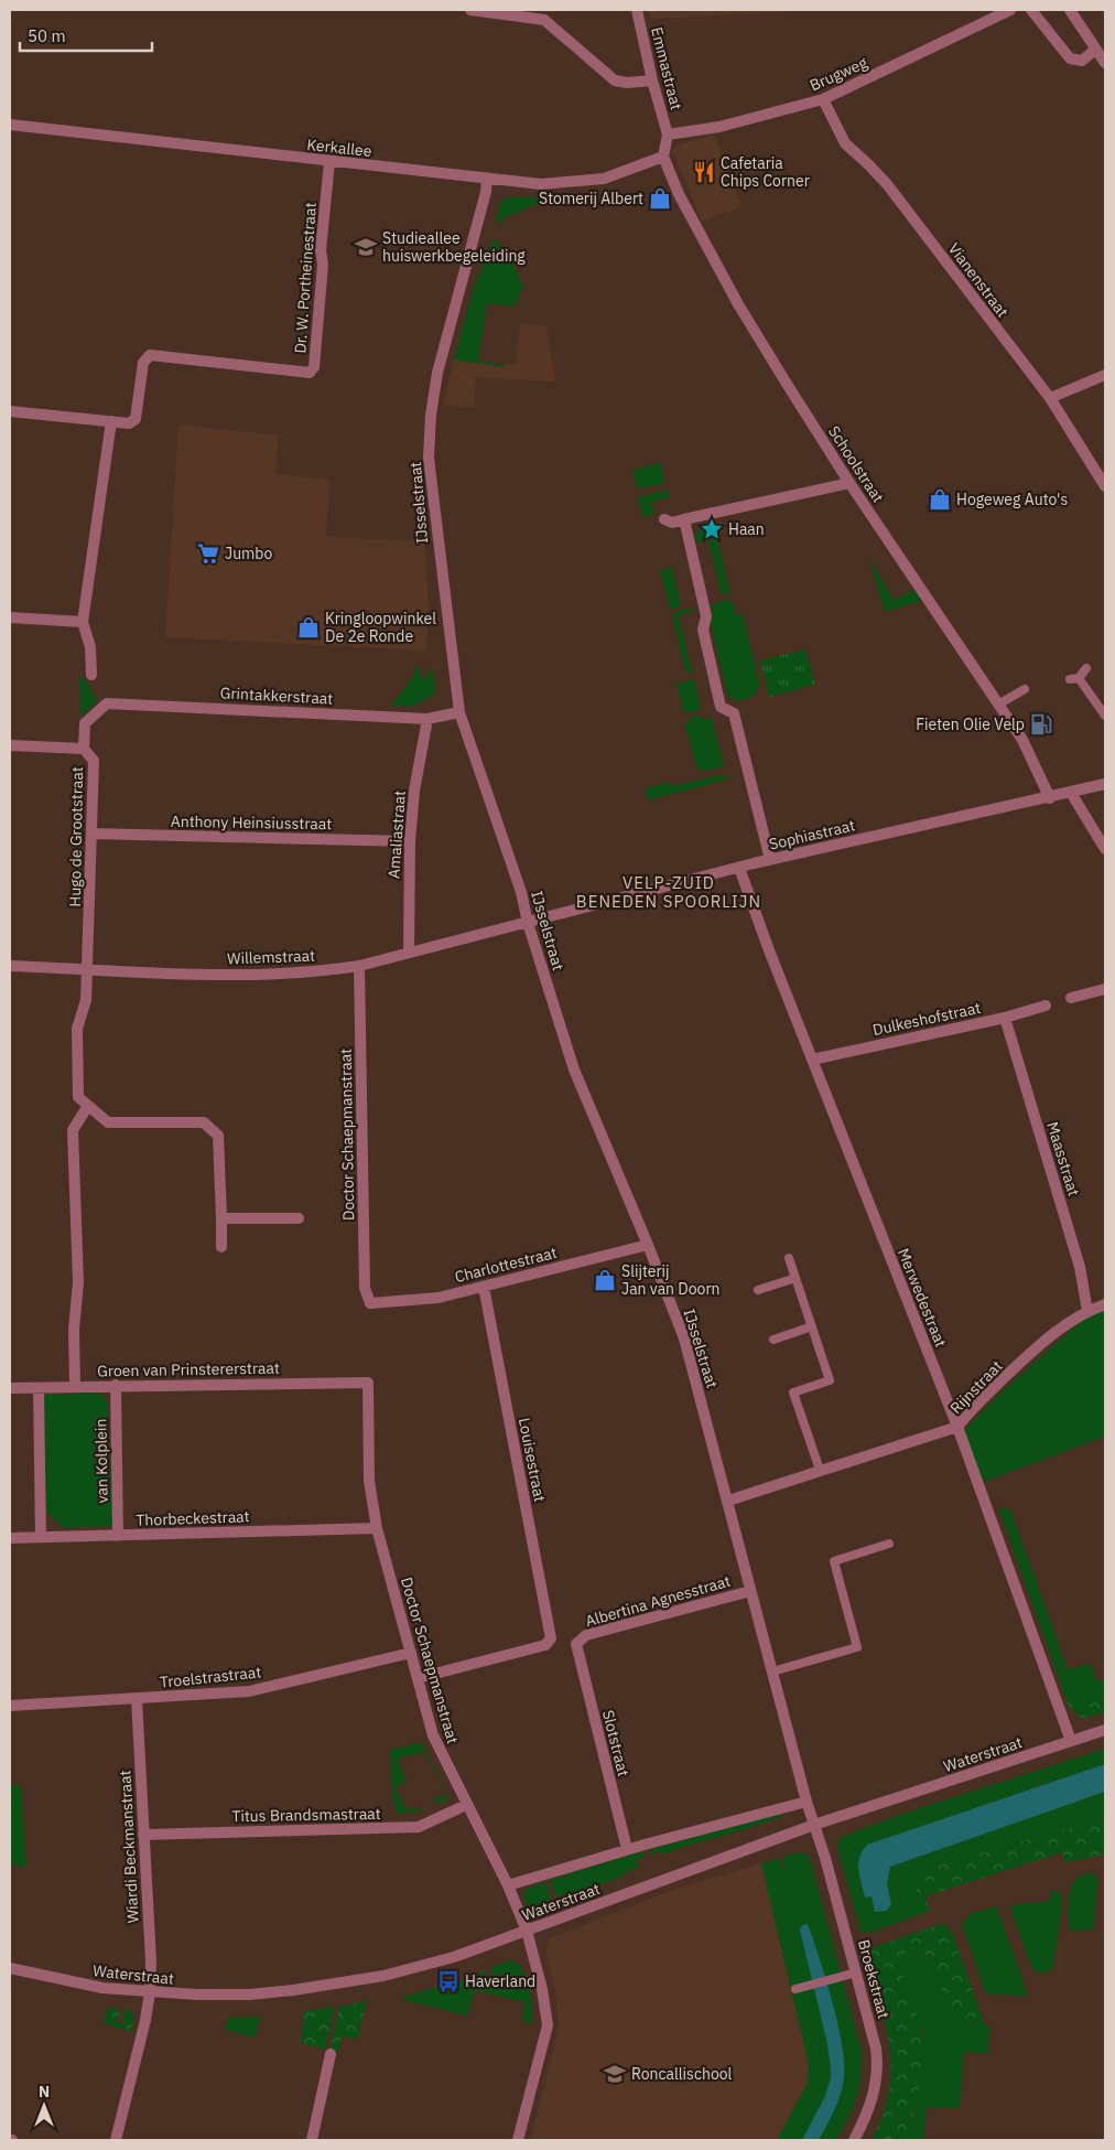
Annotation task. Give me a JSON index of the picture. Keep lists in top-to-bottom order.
{
  "streets": {
    "street": [
      "Emmastraat",
      "Brugweg",
      "Kerkallee",
      "Dr. W. Portheinestraat",
      "Vianenstraat",
      "Schoolstraat",
      "IJsselstraat",
      "Grintakkerstraat",
      "Anthony Heinsiusstraat",
      "Amaliastraat",
      "Sophiastraat",
      "Hugo de Grootstraat",
      "Willemstraat",
      "Dulkeshofstraat",
      "Doctor Schaepmanstraat",
      "Maasstraat",
      "Charlottestraat",
      "Merwedestraat",
      "Groen van Prinstererstraat",
      "Rijnstraat",
      "Louisestraat",
      "van Kolplein",
      "Thorbeckestraat",
      "Albertina Agnesstraat",
      "Troelstrastraat",
      "Slotstraat",
      "Waterstraat",
      "Titus Brandsmastraat",
      "Wiardi Beckmanstraat",
      "Broekstraat"
    ]
  },
  "crossings": [
    ["Emmastraat", "Brugweg"],
    ["Brugweg", "Vianenstraat"],
    ["Kerkallee", "Dr. W. Portheinestraat"],
    ["Kerkallee", "Schoolstraat"],
    ["Kerkallee", "IJsselstraat"],
    ["Schoolstraat", "Sophiastraat"],
    ["IJsselstraat", "Grintakkerstraat"],
    ["IJsselstraat", "Sophiastraat"],
    ["IJsselstraat", "Willemstraat"],
    ["IJsselstraat", "Charlottestraat"],
    ["IJsselstraat", "Rijnstraat"],
    ["IJsselstraat", "Albertina Agnesstraat"],
    ["IJsselstraat", "Waterstraat"],
    ["IJsselstraat", "Broekstraat"],
    ["Grintakkerstraat", "Amaliastraat"],
    ["Grintakkerstraat", "Hugo de Grootstraat"],
    ["Anthony Heinsiusstraat", "Amaliastraat"],
    ["Anthony Heinsiusstraat", "Hugo de Grootstraat"],
    ["Amaliastraat", "Willemstraat"],
    ["Sophiastraat", "Willemstraat"],
    ["Sophiastraat", "Merwedestraat"],
    ["Hugo de Grootstraat", "Willemstraat"],
    ["Willemstraat", "Doctor Schaepmanstraat"],
    ["Dulkeshofstraat", "Maasstraat"],
    ["Dulkeshofstraat", "Merwedestraat"],
    ["Doctor Schaepmanstraat", "Charlottestraat"],
    ["Doctor Schaepmanstraat", "Groen van Prinstererstraat"],
    ["Doctor Schaepmanstraat", "Louisestraat"],
    ["Doctor Schaepmanstraat", "Thorbeckestraat"],
    ["Doctor Schaepmanstraat", "Troelstrastraat"],
    ["Doctor Schaepmanstraat", "Waterstraat"],
    ["Doctor Schaepmanstraat", "Titus Brandsmastraat"],
    ["Maasstraat", "Rijnstraat"],
    ["Charlottestraat", "Louisestraat"],
    ["Merwedestraat", "Rijnstraat"],
    ["Merwedestraat", "Waterstraat"],
    ["Groen van Prinstererstraat", "van Kolplein"],
    ["van Kolplein", "Thorbeckestraat"],
    ["Albertina Agnesstraat", "Slotstraat"],
    ["Troelstrastraat", "Wiardi Beckmanstraat"],
    ["Slotstraat", "Waterstraat"],
    ["Waterstraat", "Wiardi Beckmanstraat"],
    ["Waterstraat", "Broekstraat"],
    ["Titus Brandsmastraat", "Wiardi Beckmanstraat"]
  ],
  "districts": ["VELP-ZUID BENEDEN SPOORLIJN"],
  "places": {
    "restaurant": ["Cafetaria Chips Corner"],
    "shop": [
      "Stomerij Albert",
      "Hogeweg Auto's",
      "Kringloopwinkel De 2e Ronde",
      "Slijterij Jan van Doorn"
    ],
    "school or university": ["Studieallee huiswerkbegeleiding", "Roncallischool"],
    "place": ["Haan"],
    "supermarket": ["Jumbo"],
    "fuel station": ["Fieten Olie Velp"],
    "bus stop": ["Haverland"]
  },
  "scale_bar": "50 m",
  "north": "top"
}
